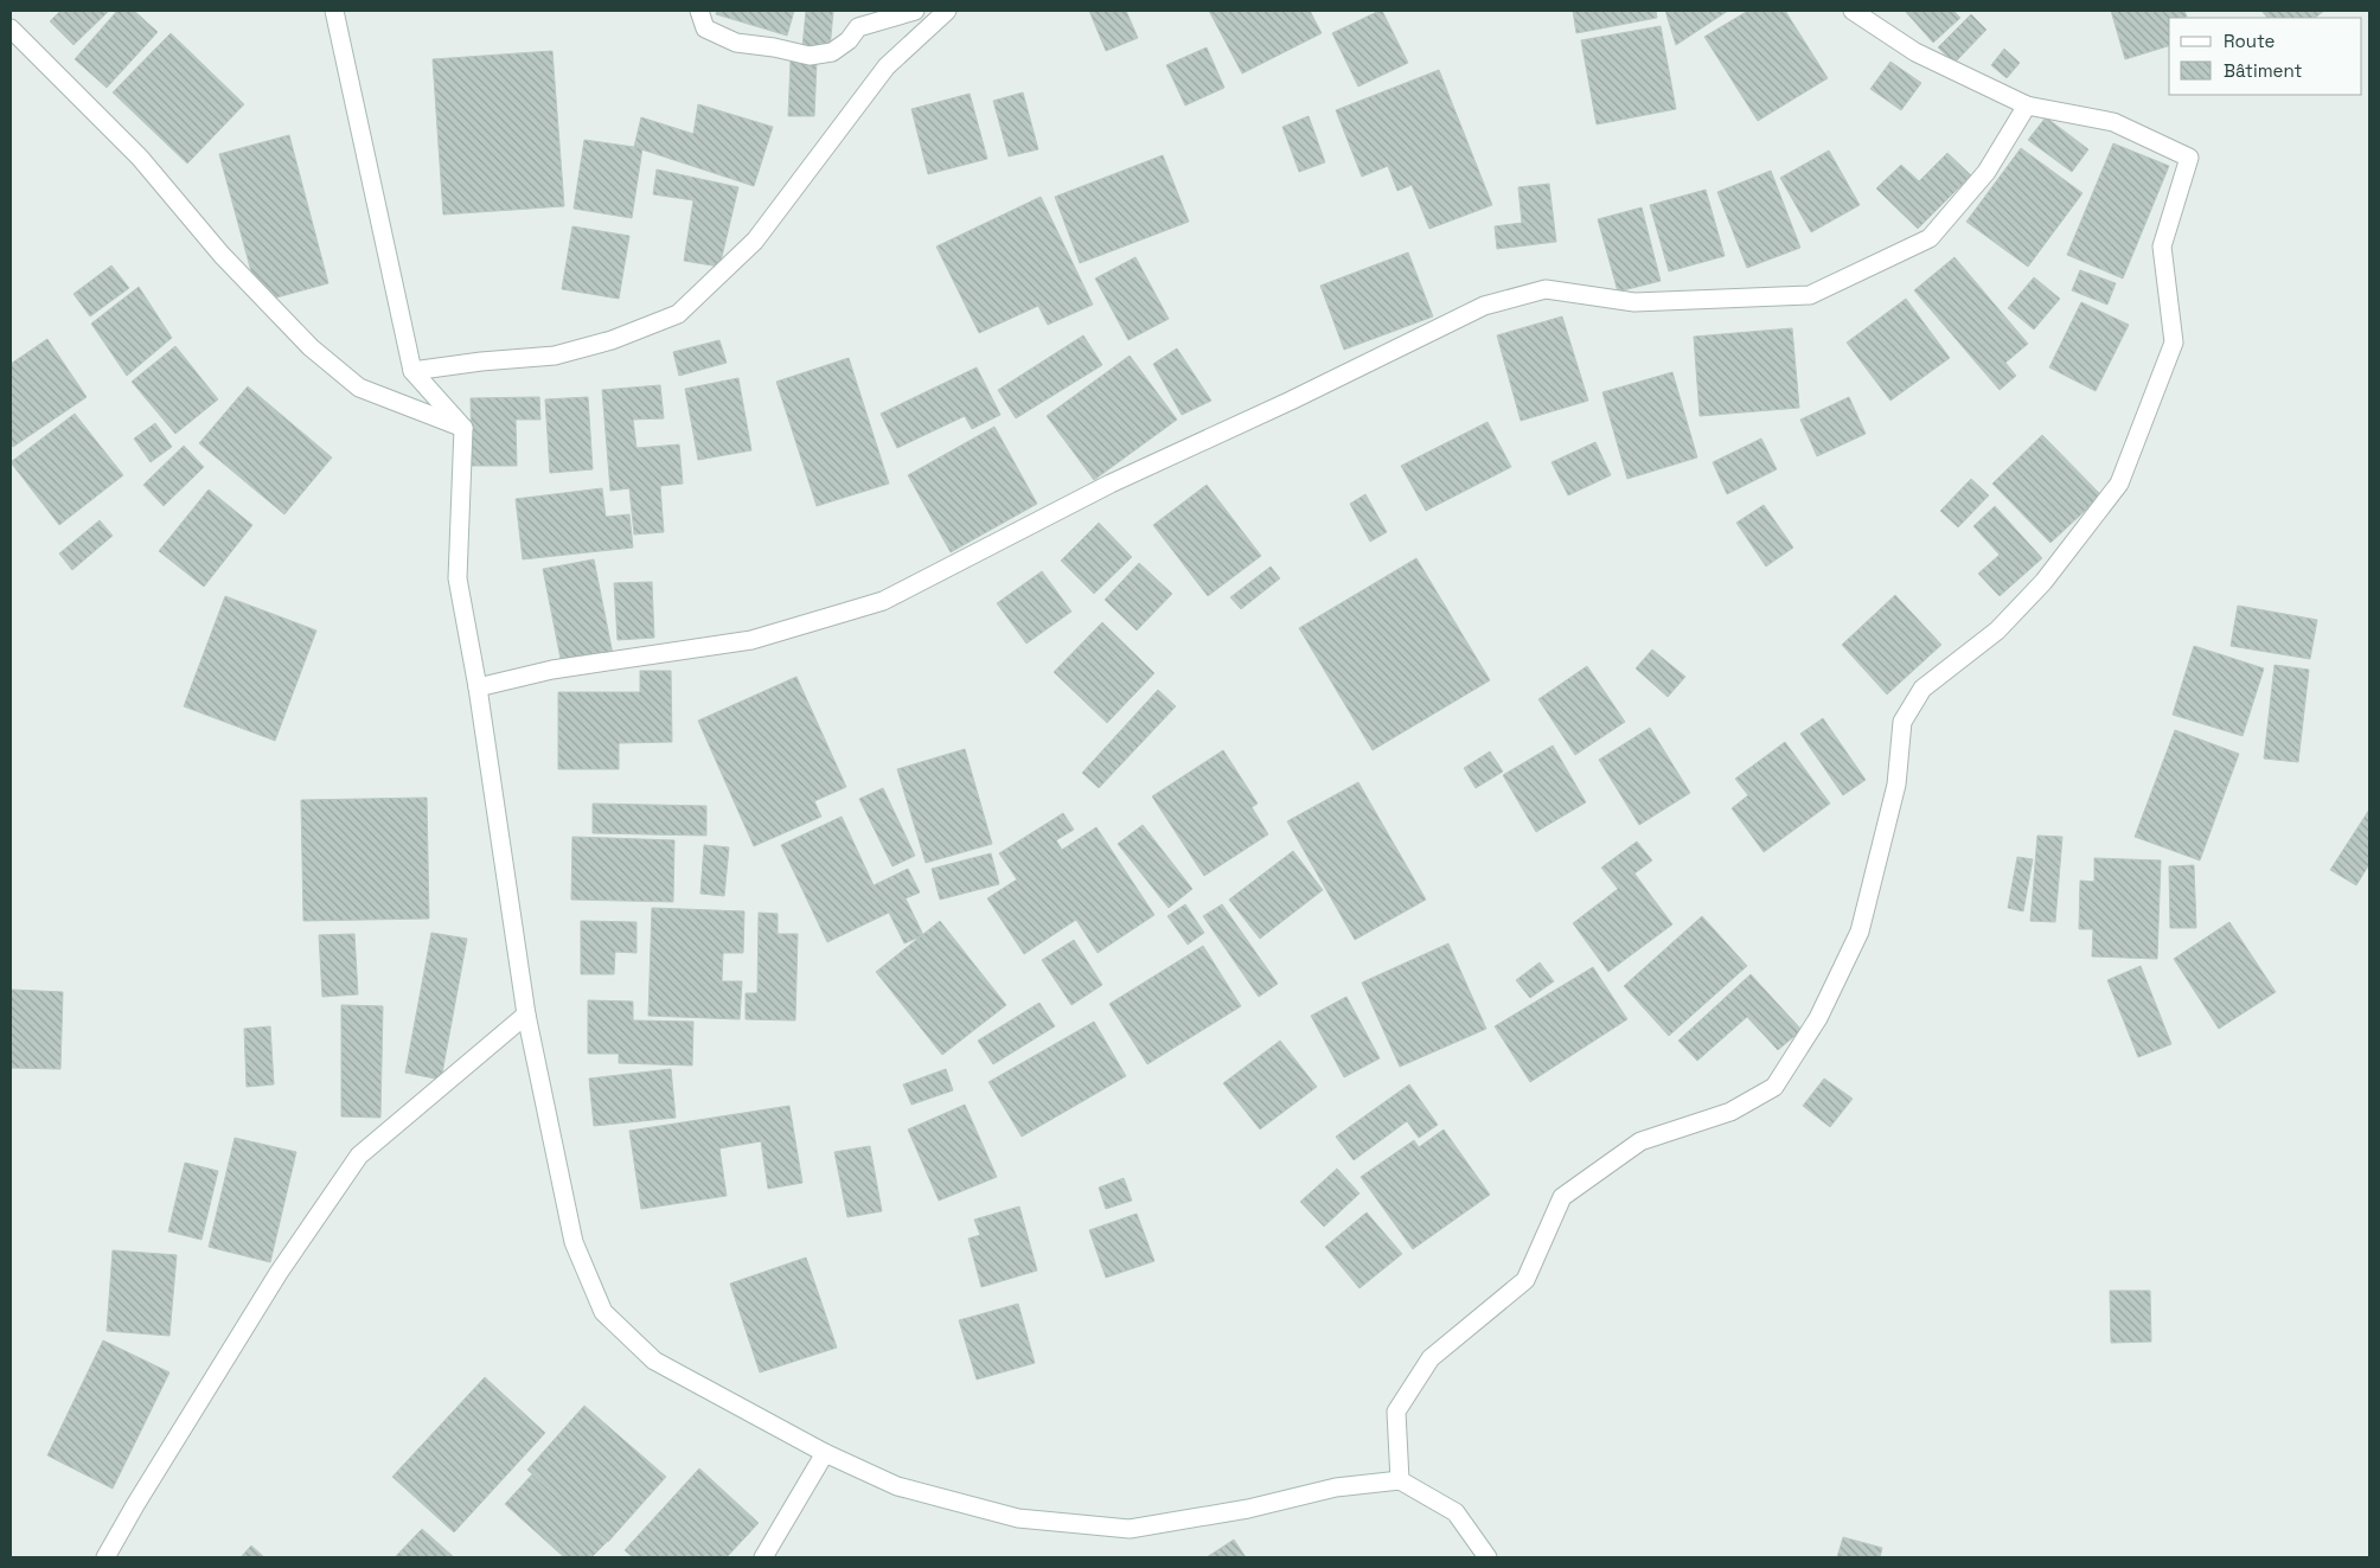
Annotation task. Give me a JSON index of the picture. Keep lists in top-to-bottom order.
{
  "legend": ["Route", "Bâtiment"]
}
